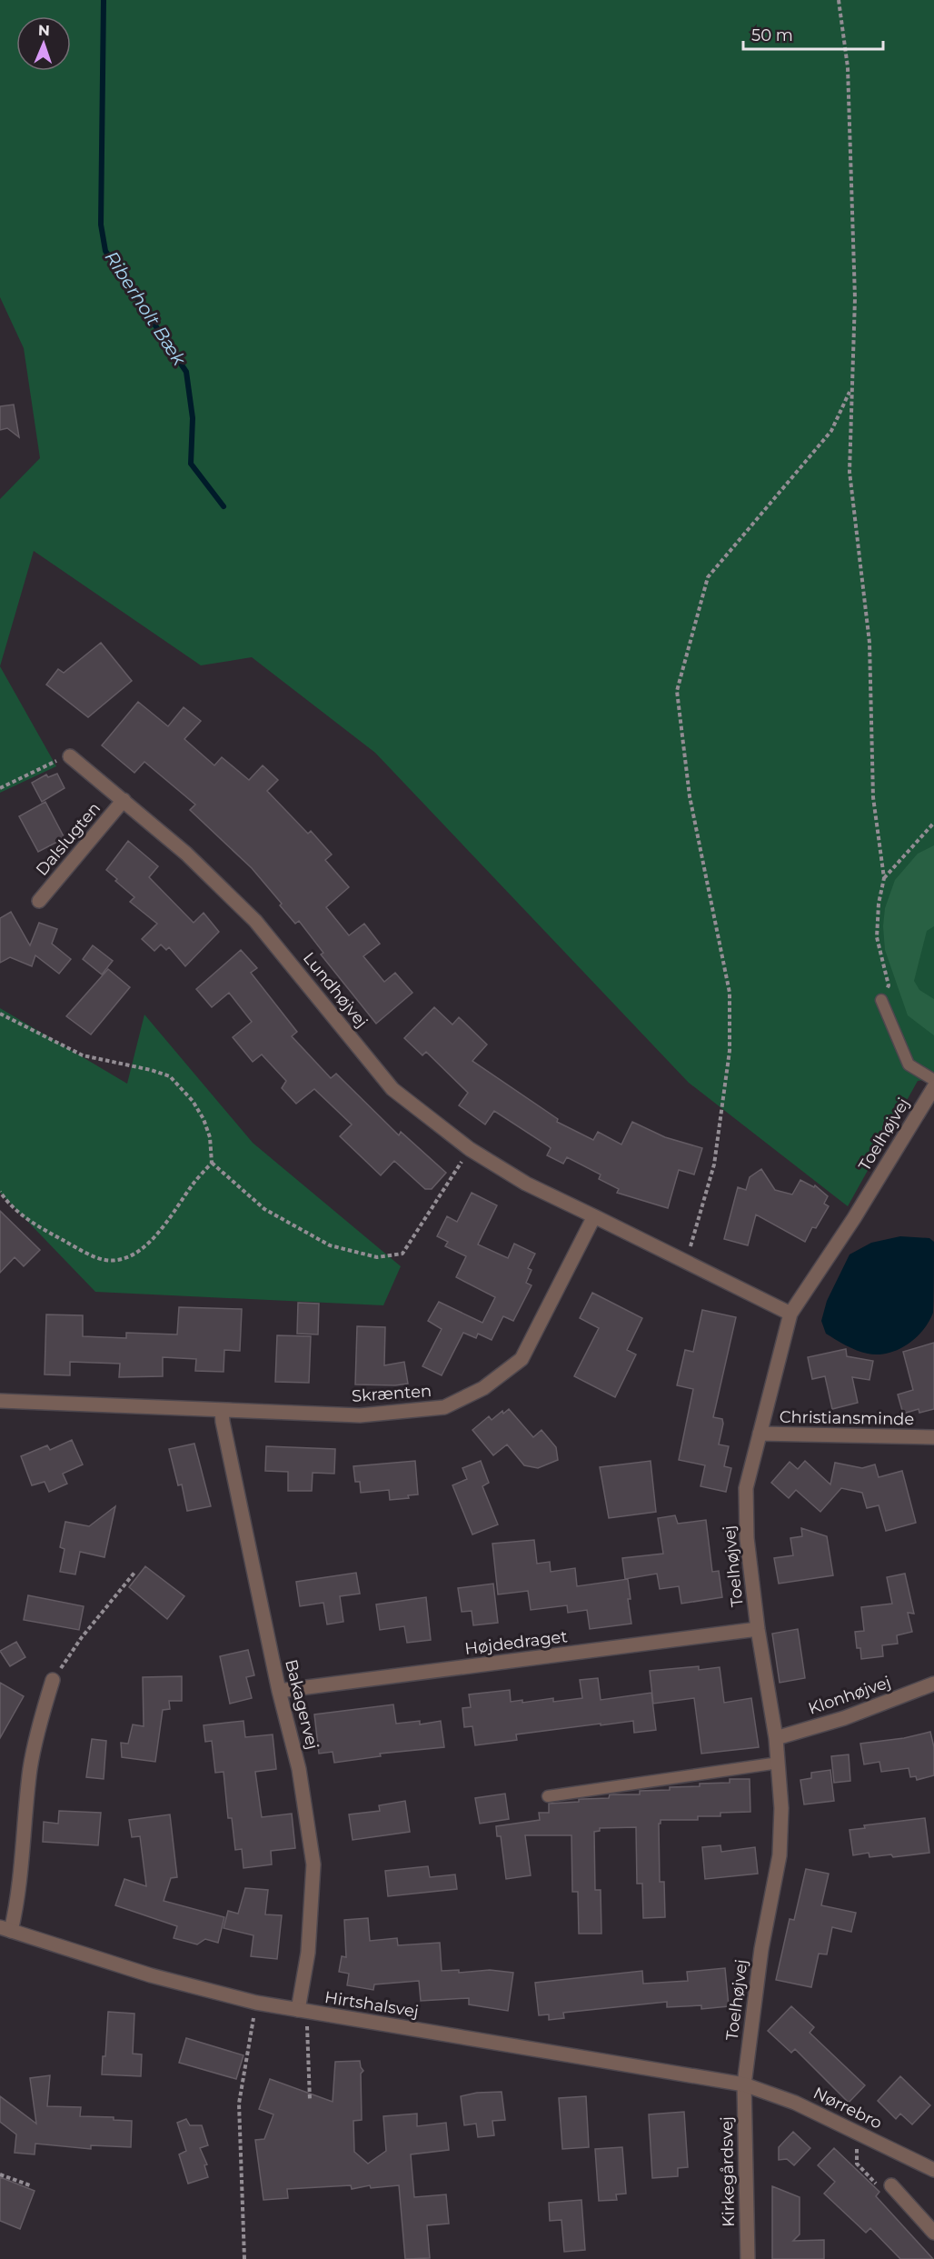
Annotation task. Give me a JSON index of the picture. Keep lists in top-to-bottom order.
{
  "streets": {
    "street": [
      "Dalslugten",
      "Lundhøjvej",
      "Toelhøjvej",
      "Skrænten",
      "Christiansminde",
      "Højdedraget",
      "Klonhøjvej",
      "Bakagervej",
      "Hirtshalsvej",
      "Nørrebro",
      "Kirkegårdsvej"
    ]
  },
  "crossings": [
    ["Dalslugten", "Lundhøjvej"],
    ["Lundhøjvej", "Skrænten"],
    ["Toelhøjvej", "Christiansminde"],
    ["Toelhøjvej", "Højdedraget"],
    ["Toelhøjvej", "Klonhøjvej"],
    ["Toelhøjvej", "Hirtshalsvej"],
    ["Toelhøjvej", "Nørrebro"],
    ["Toelhøjvej", "Kirkegårdsvej"],
    ["Skrænten", "Bakagervej"],
    ["Højdedraget", "Bakagervej"],
    ["Bakagervej", "Hirtshalsvej"],
    ["Hirtshalsvej", "Nørrebro"],
    ["Hirtshalsvej", "Kirkegårdsvej"],
    ["Nørrebro", "Kirkegårdsvej"]
  ],
  "water": ["Riberholt Bæk"],
  "scale_bar": "50 m",
  "north": "top"
}
